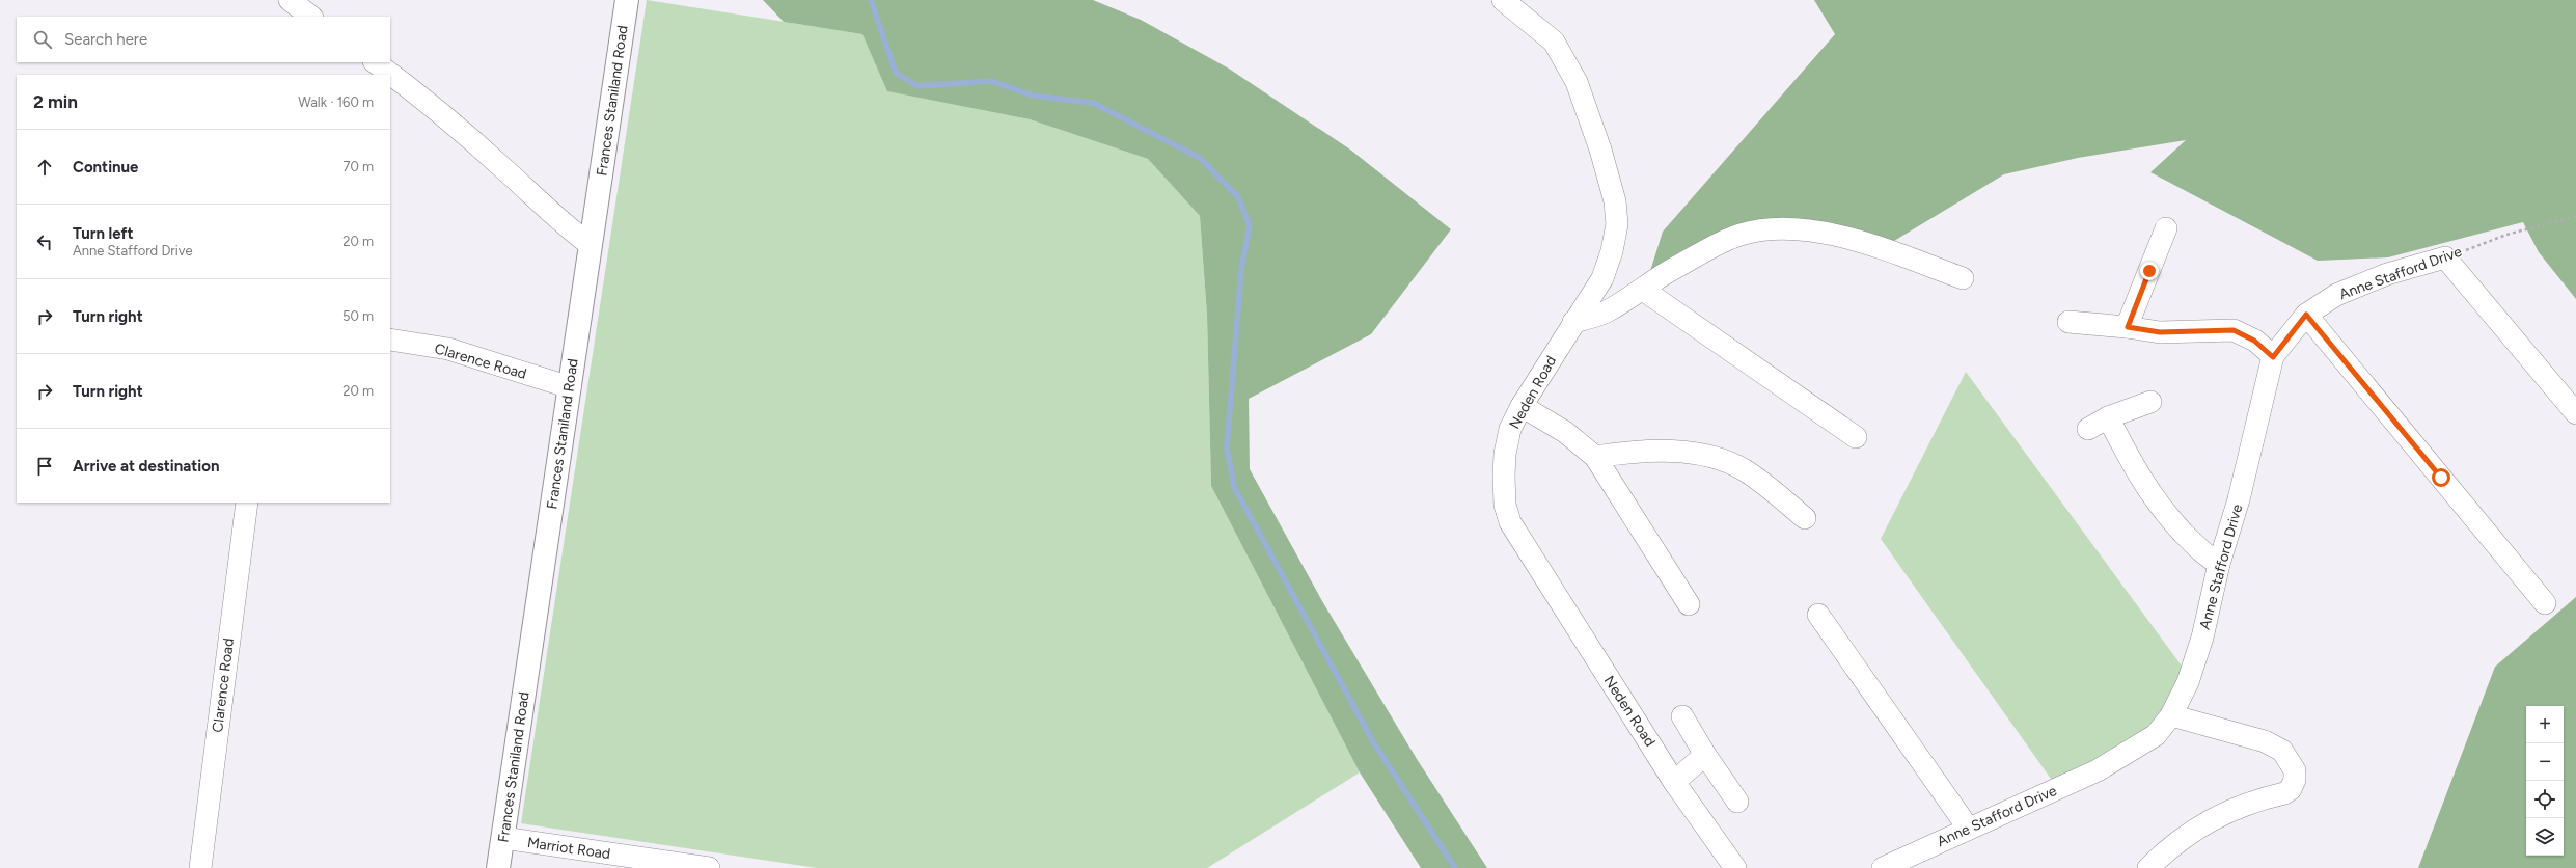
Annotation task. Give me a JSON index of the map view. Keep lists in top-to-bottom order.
{
  "streets": {
    "street": [
      "Frances Staniland Road",
      "Anne Stafford Drive",
      "Clarence Road",
      "Neden Road",
      "Marriot Road"
    ]
  },
  "crossings": [
    ["Frances Staniland Road", "Clarence Road"],
    ["Frances Staniland Road", "Marriot Road"]
  ],
  "page": {
    "search": "Search here",
    "heading": ["2 min", "Walk · 160 m"],
    "list": [
      ["Continue", "70 m"],
      ["Turn left", "Anne Stafford Drive", "20 m"],
      ["Turn right", "50 m"],
      ["Turn right", "20 m"],
      "Arrive at destination"
    ],
    "map_buttons": ["+", "−"]
  }
}
